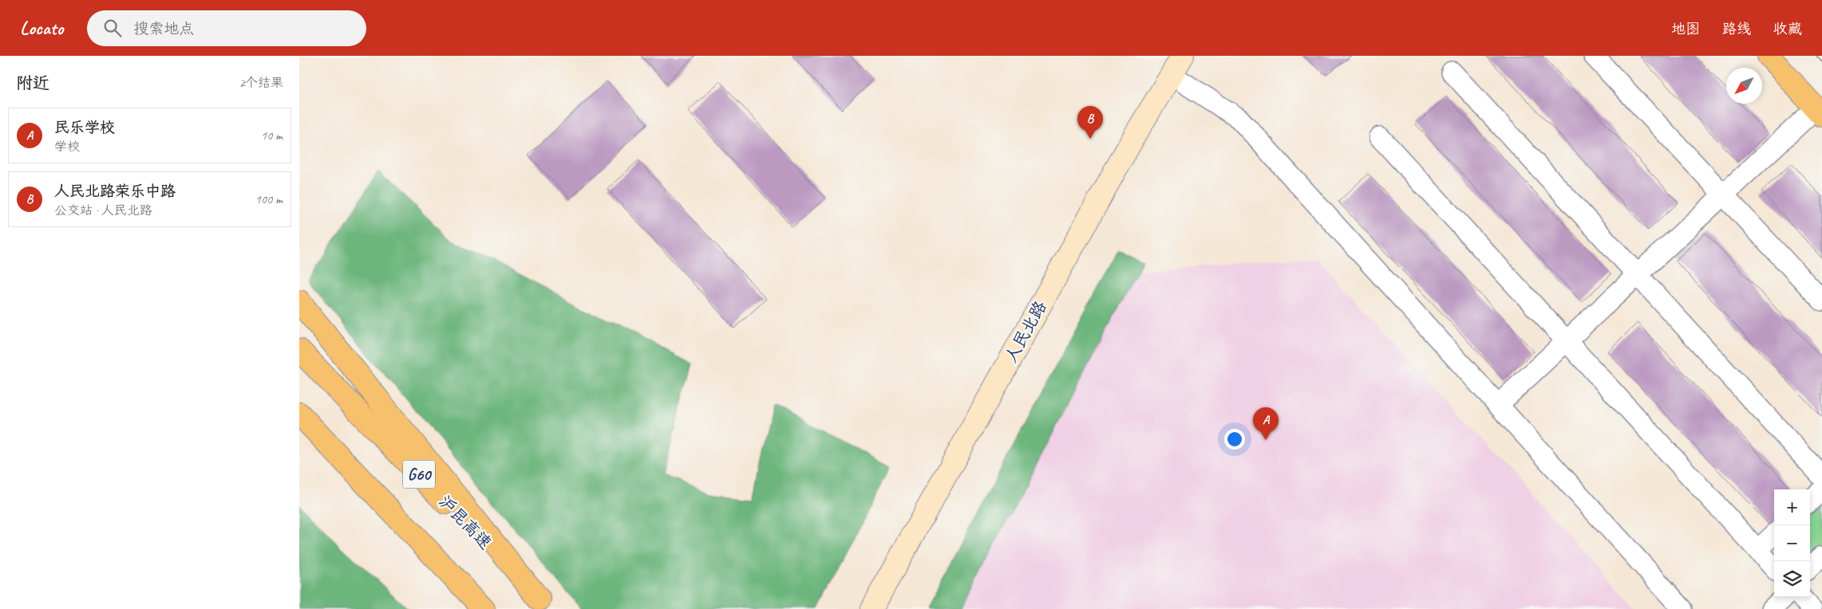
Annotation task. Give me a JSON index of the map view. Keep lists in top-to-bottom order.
{
  "streets": {
    "main road": ["人民北路", "G60", "沪昆高速"]
  },
  "north": "bottom left",
  "page": {
    "header": "Locato",
    "search": "搜索地点",
    "nav": ["地图", "路线", "收藏"],
    "heading": ["附近", "2个结果"],
    "pins": ["B", "A"],
    "list": [
      {
        "mark": "A",
        "name": "民乐学校",
        "note": "学校",
        "value": "10 m"
      },
      {
        "mark": "B",
        "name": "人民北路荣乐中路",
        "note": "公交站 · 人民北路",
        "value": "100 m"
      }
    ],
    "map_buttons": ["+", "−"]
  }
}
